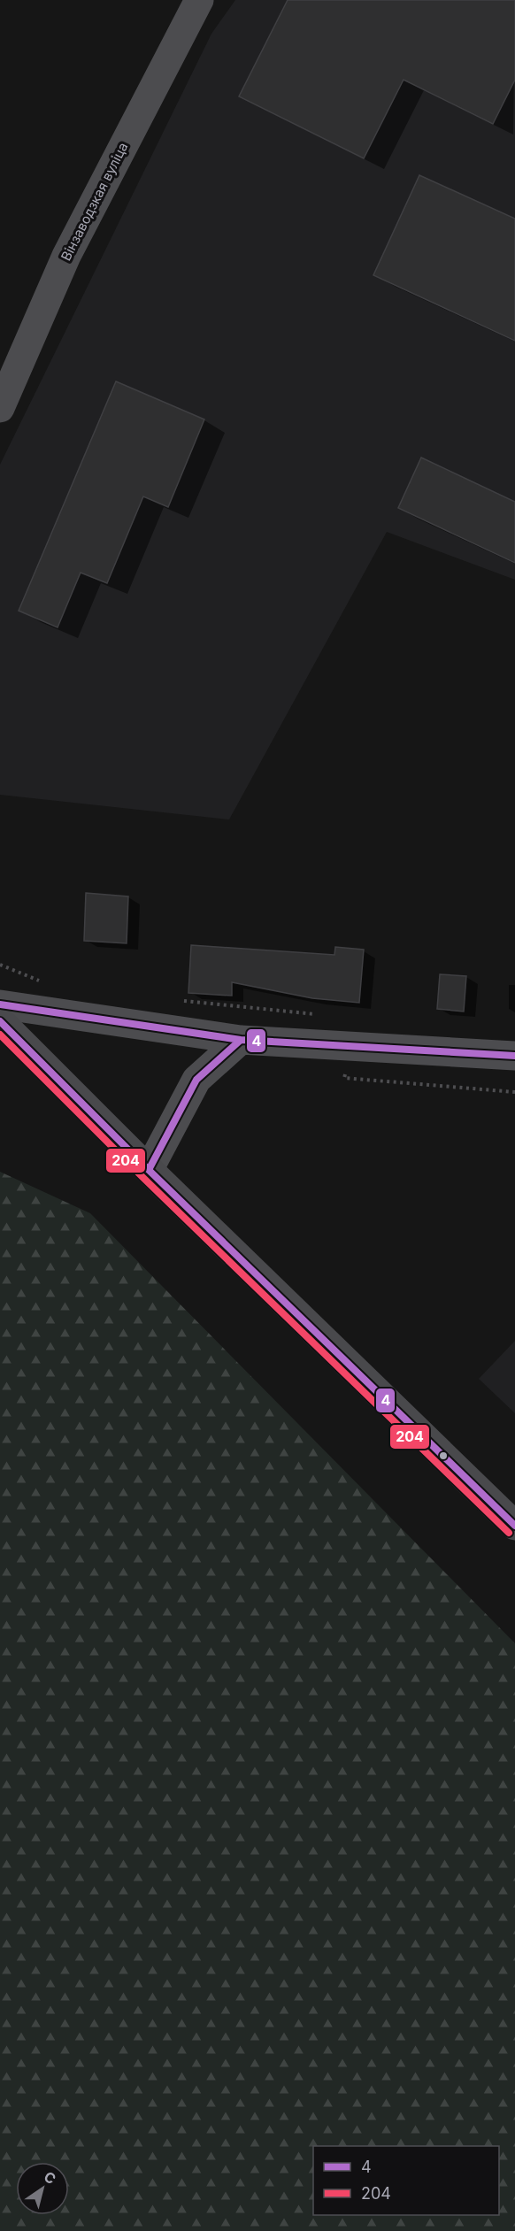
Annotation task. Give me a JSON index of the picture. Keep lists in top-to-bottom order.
{
  "streets": {
    "street": ["Вінзаводзкая вуліца"]
  },
  "lines": ["transit line 4", "transit line 204"],
  "legend": ["4", "204"],
  "north": "top right"
}
